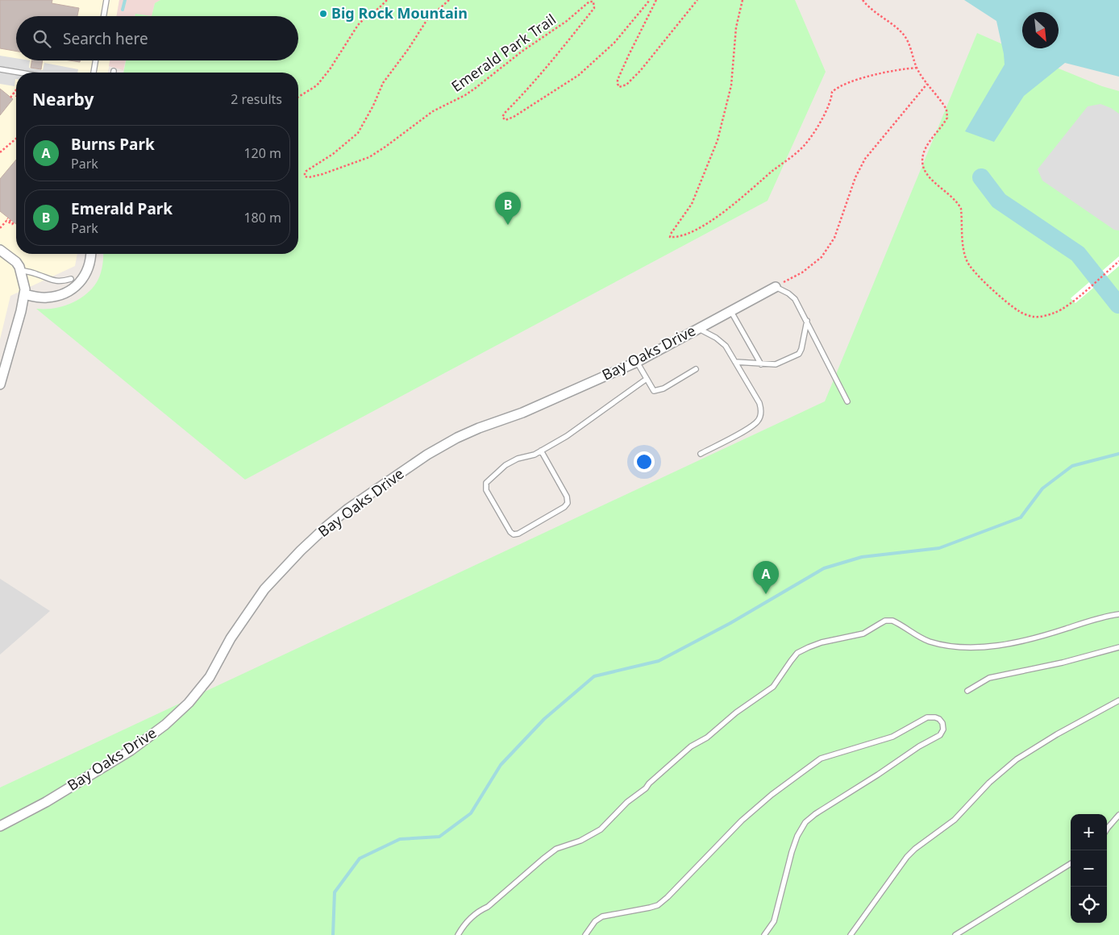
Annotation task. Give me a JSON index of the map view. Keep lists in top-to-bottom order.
{
  "streets": {
    "street": ["Bay Oaks Drive"],
    "path": ["Emerald Park Trail"]
  },
  "places": ["Big Rock Mountain"],
  "north": "bottom right",
  "page": {
    "search": "Search here",
    "heading": ["Nearby", "2 results"],
    "list": [
      {
        "mark": "A",
        "name": "Burns Park",
        "note": "Park",
        "value": "120 m"
      },
      {
        "mark": "B",
        "name": "Emerald Park",
        "note": "Park",
        "value": "180 m"
      }
    ],
    "pins": ["B", "A"],
    "map_buttons": ["+", "−"]
  }
}
